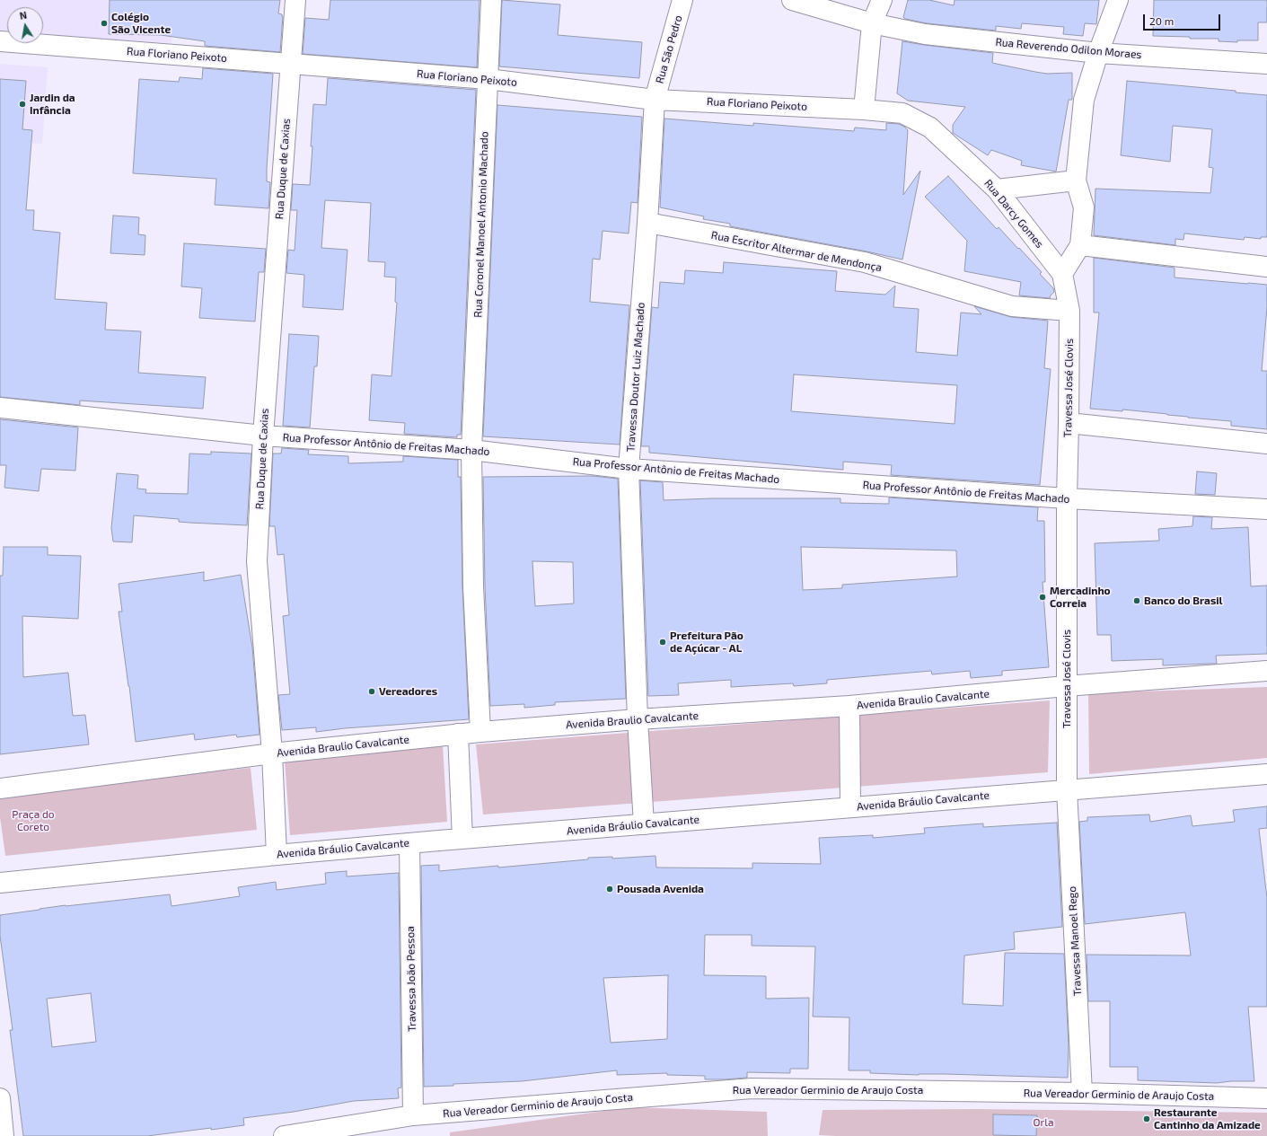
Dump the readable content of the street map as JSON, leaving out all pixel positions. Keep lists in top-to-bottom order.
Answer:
{
  "streets": {
    "street": [
      "Rua Reverendo Odilon Moraes",
      "Rua São Pedro",
      "Rua Floriano Peixoto",
      "Rua Duque de Caxias",
      "Rua Darcy Gomes",
      "Rua Coronel Manoel Antonio Machado",
      "Rua Escritor Altermar de Mendonça",
      "Travessa Doutor Luiz Machado",
      "Travessa José Clovis",
      "Rua Professor Antônio de Freitas Machado",
      "Avenida Braulio Cavalcante",
      "Avenida Bráulio Cavalcante",
      "Travessa Manoel Rego",
      "Travessa João Pessoa",
      "Rua Vereador Germinio de Araujo Costa"
    ]
  },
  "crossings": [
    ["Rua São Pedro", "Rua Floriano Peixoto"],
    ["Rua São Pedro", "Travessa Doutor Luiz Machado"],
    ["Rua Floriano Peixoto", "Rua Duque de Caxias"],
    ["Rua Floriano Peixoto", "Rua Darcy Gomes"],
    ["Rua Floriano Peixoto", "Rua Coronel Manoel Antonio Machado"],
    ["Rua Floriano Peixoto", "Travessa Doutor Luiz Machado"],
    ["Rua Duque de Caxias", "Rua Professor Antônio de Freitas Machado"],
    ["Rua Duque de Caxias", "Avenida Braulio Cavalcante"],
    ["Rua Duque de Caxias", "Avenida Bráulio Cavalcante"],
    ["Rua Darcy Gomes", "Travessa José Clovis"],
    ["Rua Coronel Manoel Antonio Machado", "Rua Professor Antônio de Freitas Machado"],
    ["Rua Coronel Manoel Antonio Machado", "Avenida Braulio Cavalcante"],
    ["Rua Escritor Altermar de Mendonça", "Travessa Doutor Luiz Machado"],
    ["Rua Escritor Altermar de Mendonça", "Travessa José Clovis"],
    ["Travessa Doutor Luiz Machado", "Rua Professor Antônio de Freitas Machado"],
    ["Travessa Doutor Luiz Machado", "Avenida Braulio Cavalcante"],
    ["Travessa Doutor Luiz Machado", "Avenida Bráulio Cavalcante"],
    ["Travessa José Clovis", "Rua Professor Antônio de Freitas Machado"],
    ["Travessa José Clovis", "Avenida Braulio Cavalcante"],
    ["Travessa José Clovis", "Avenida Bráulio Cavalcante"],
    ["Travessa José Clovis", "Travessa Manoel Rego"],
    ["Avenida Bráulio Cavalcante", "Travessa Manoel Rego"],
    ["Avenida Bráulio Cavalcante", "Travessa João Pessoa"],
    ["Travessa Manoel Rego", "Rua Vereador Germinio de Araujo Costa"],
    ["Travessa João Pessoa", "Rua Vereador Germinio de Araujo Costa"]
  ],
  "parks": ["Praça do Coreto", "Orla"],
  "places": [
    "Colégio São Vicente",
    "Jardin da Infância",
    "Mercadinho Correia",
    "Banco do Brasil",
    "Prefeitura Pão de Açúcar - AL",
    "Vereadores",
    "Pousada Avenida",
    "Restaurante Cantinho da Amizade"
  ],
  "scale_bar": "20 m",
  "north": "top"
}
